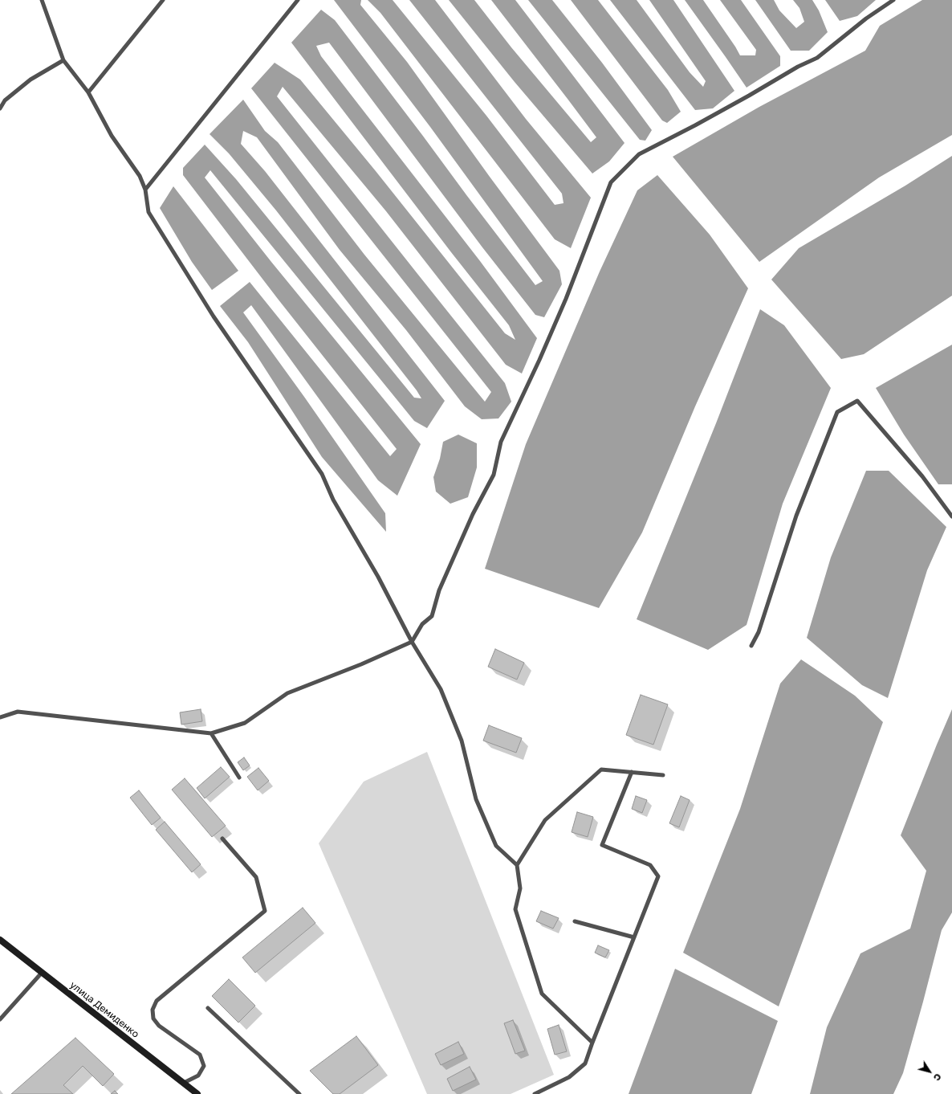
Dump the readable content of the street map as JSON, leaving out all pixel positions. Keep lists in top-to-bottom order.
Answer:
{
  "streets": {
    "main road": ["улица Демиденко"]
  },
  "north": "bottom right"
}
